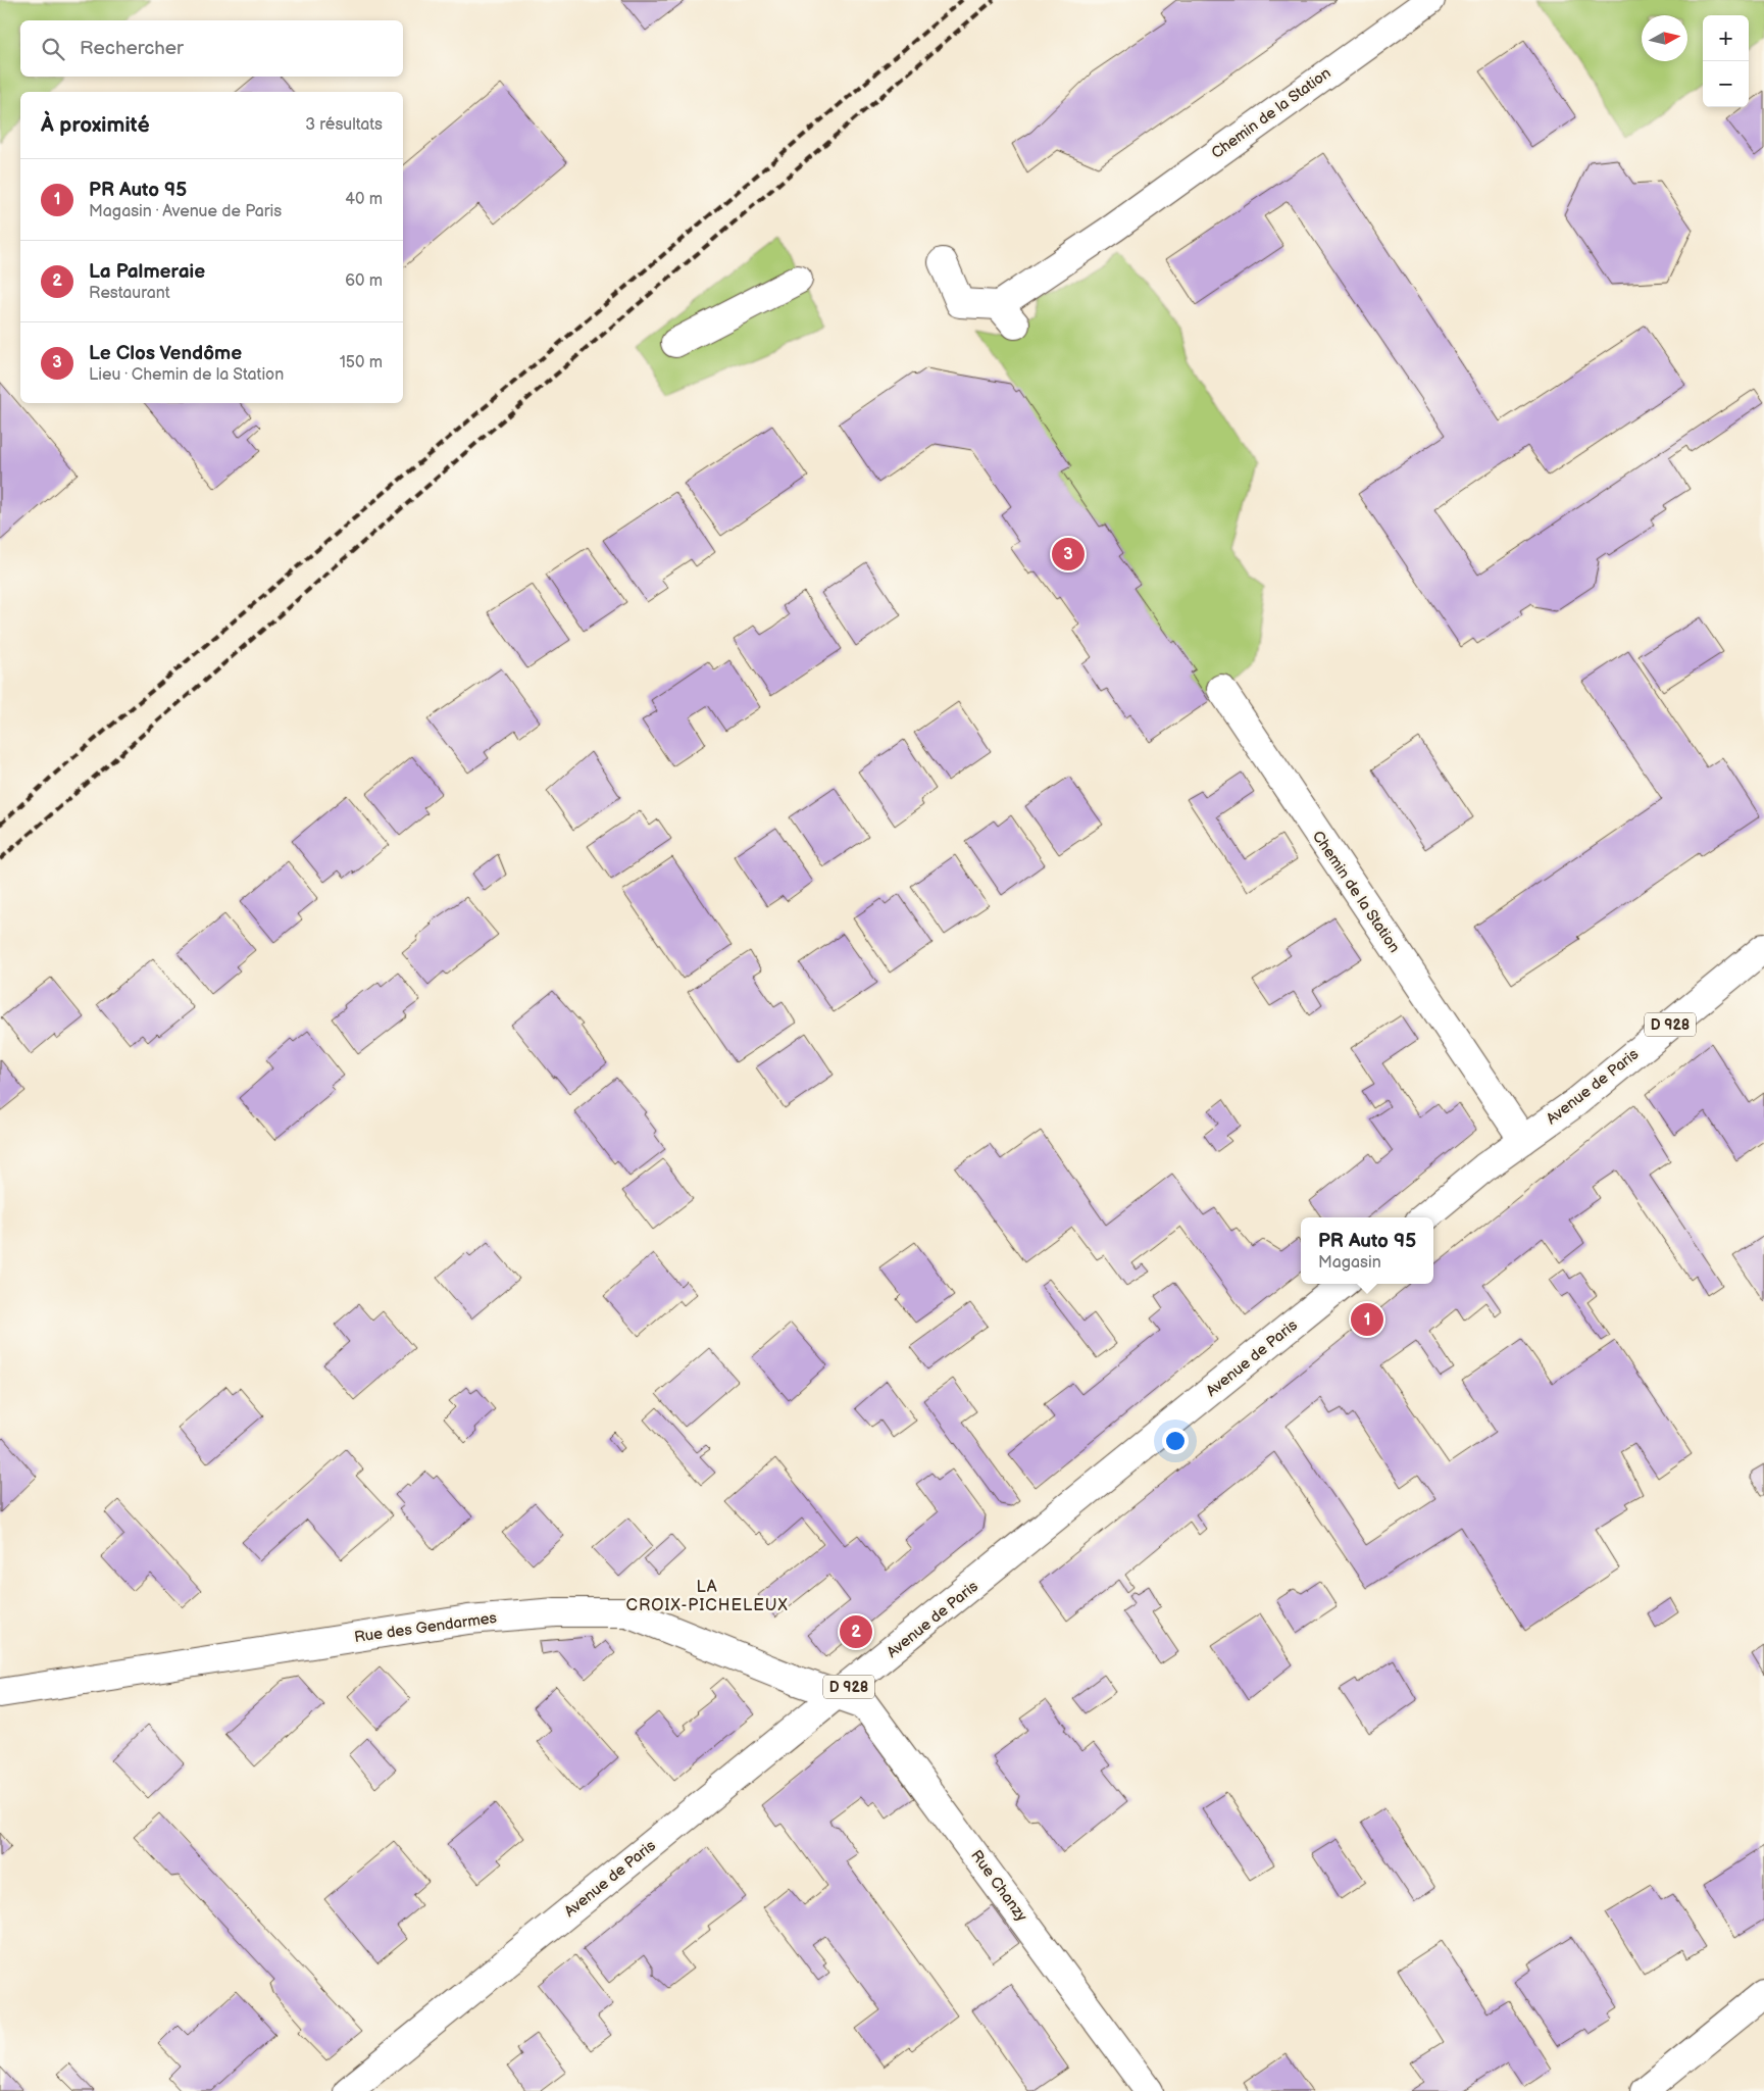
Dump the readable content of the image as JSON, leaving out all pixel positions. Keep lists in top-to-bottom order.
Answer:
{
  "streets": {
    "street": [
      "Chemin de la Station",
      "D 928",
      "Avenue de Paris",
      "Rue des Gendarmes",
      "Rue Chanzy"
    ]
  },
  "crossings": [
    ["Chemin de la Station", "Avenue de Paris"],
    ["Avenue de Paris", "Rue des Gendarmes"],
    ["Avenue de Paris", "Rue Chanzy"],
    ["Rue des Gendarmes", "Rue Chanzy"]
  ],
  "districts": ["LA CROIX-PICHELEUX"],
  "north": "right",
  "page": {
    "map_buttons": ["+", "−"],
    "search": "Rechercher",
    "heading": ["À proximité", "3 résultats"],
    "list": [
      {
        "mark": "1",
        "name": "PR Auto 95",
        "note": "Magasin · Avenue de Paris",
        "value": "40 m"
      },
      {
        "mark": "2",
        "name": "La Palmeraie",
        "note": "Restaurant",
        "value": "60 m"
      },
      {
        "mark": "3",
        "name": "Le Clos Vendôme",
        "note": "Lieu · Chemin de la Station",
        "value": "150 m"
      }
    ],
    "pins": ["3", "1", "2"],
    "popup": ["PR Auto 95", "Magasin"]
  }
}
